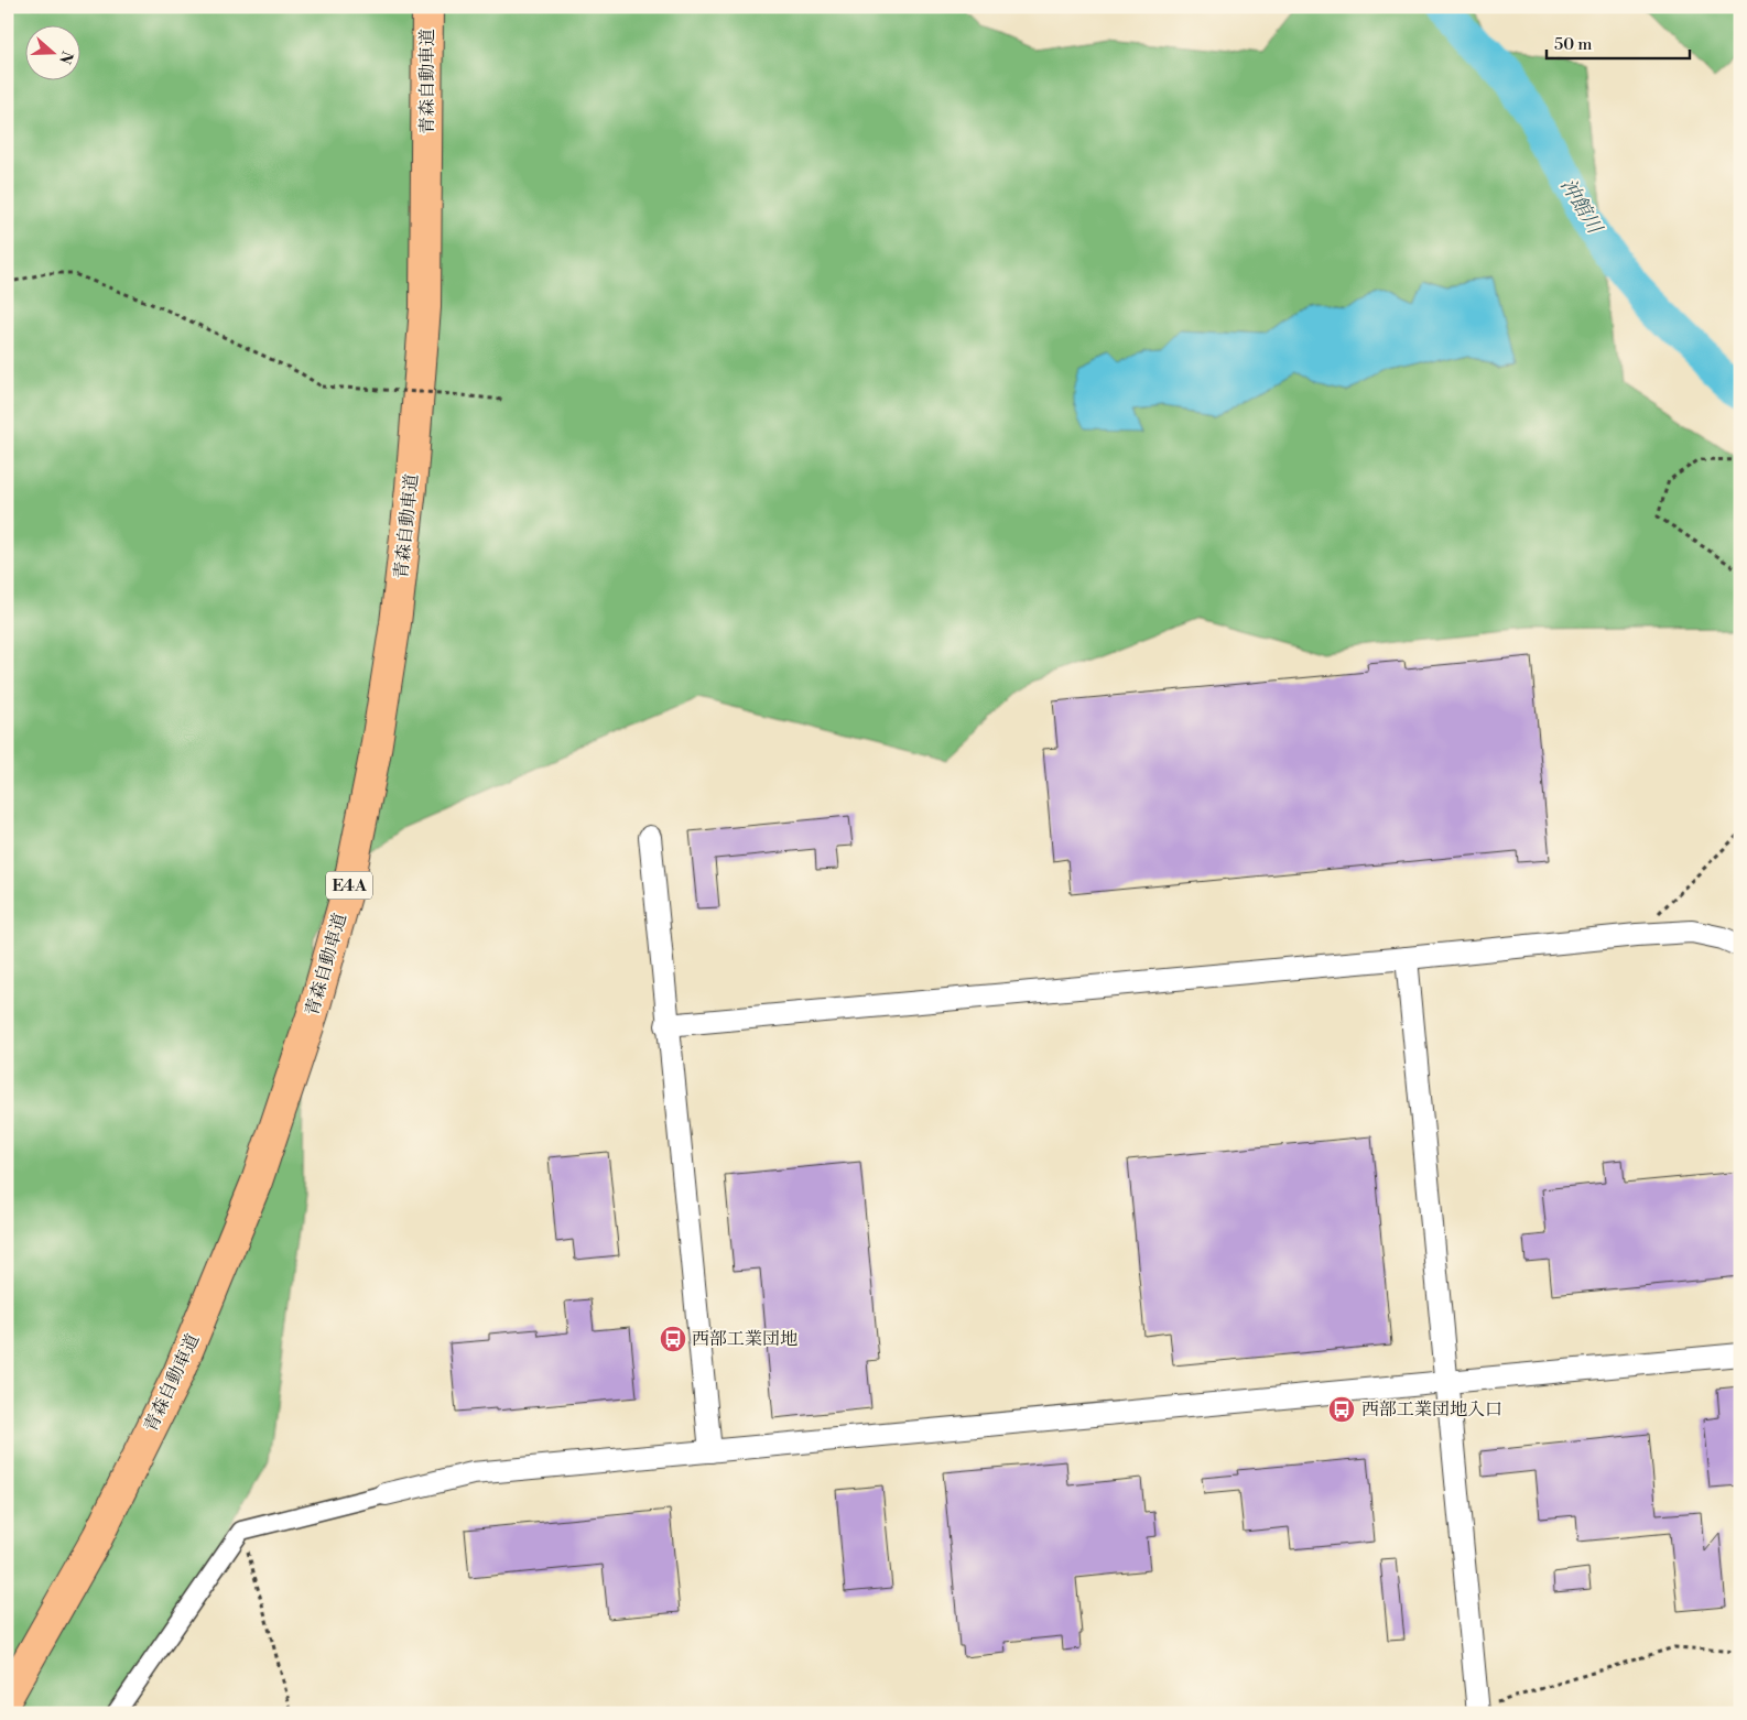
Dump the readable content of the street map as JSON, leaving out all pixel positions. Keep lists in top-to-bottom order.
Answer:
{
  "streets": {
    "highway": ["青森自動車道", "E4A"]
  },
  "water": ["沖館川"],
  "places": {
    "bus stop": ["西部工業団地", "西部工業団地入口"]
  },
  "scale_bar": "50 m",
  "north": "right"
}
